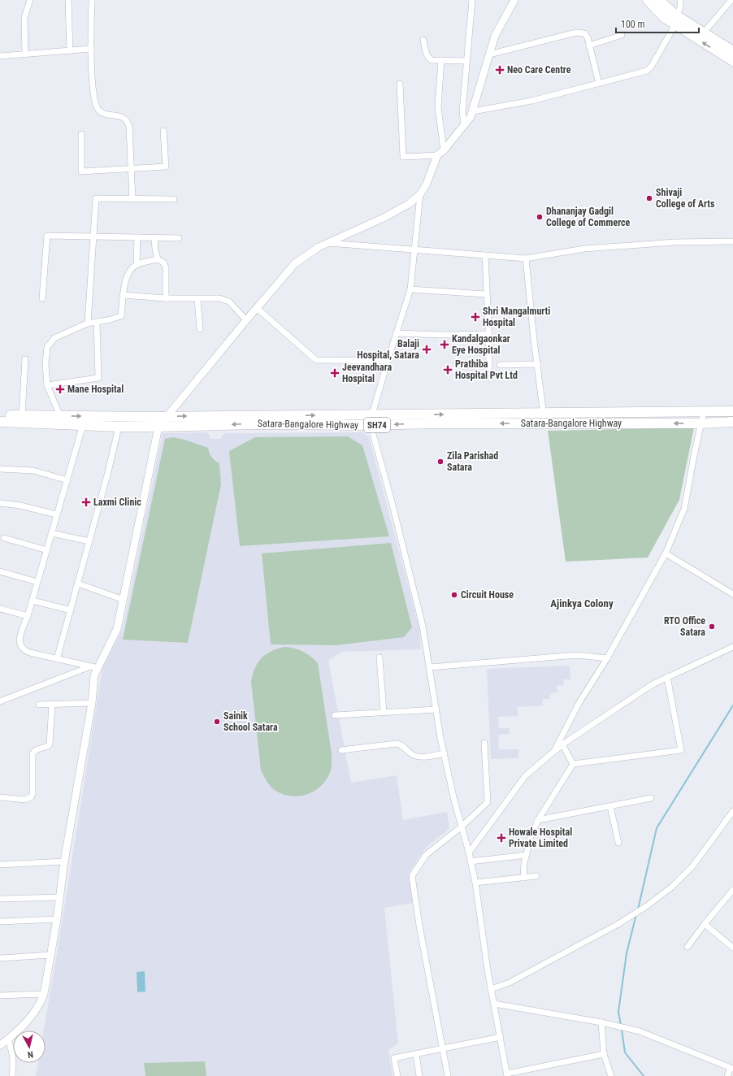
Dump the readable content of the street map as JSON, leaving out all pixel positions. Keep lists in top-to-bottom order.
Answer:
{
  "streets": {
    "main road": ["Satara-Bangalore Highway", "SH74"]
  },
  "districts": ["Ajinkya Colony"],
  "places": {
    "health": [
      "Neo Care Centre",
      "Shri Mangalmurti Hospital",
      "Kandalgaonkar Eye Hospital",
      "Balaji Hospital, Satara",
      "Prathiba Hospital Pvt Ltd",
      "Jeevandhara Hospital",
      "Mane Hospital",
      "Laxmi Clinic",
      "Howale Hospital Private Limited"
    ],
    "other": [
      "Shivaji College of Arts",
      "Dhananjay Gadgil College of Commerce",
      "Zila Parishad Satara",
      "Circuit House",
      "RTO Office Satara",
      "Sainik School Satara"
    ]
  },
  "scale_bar": "100 m",
  "north": "bottom"
}
